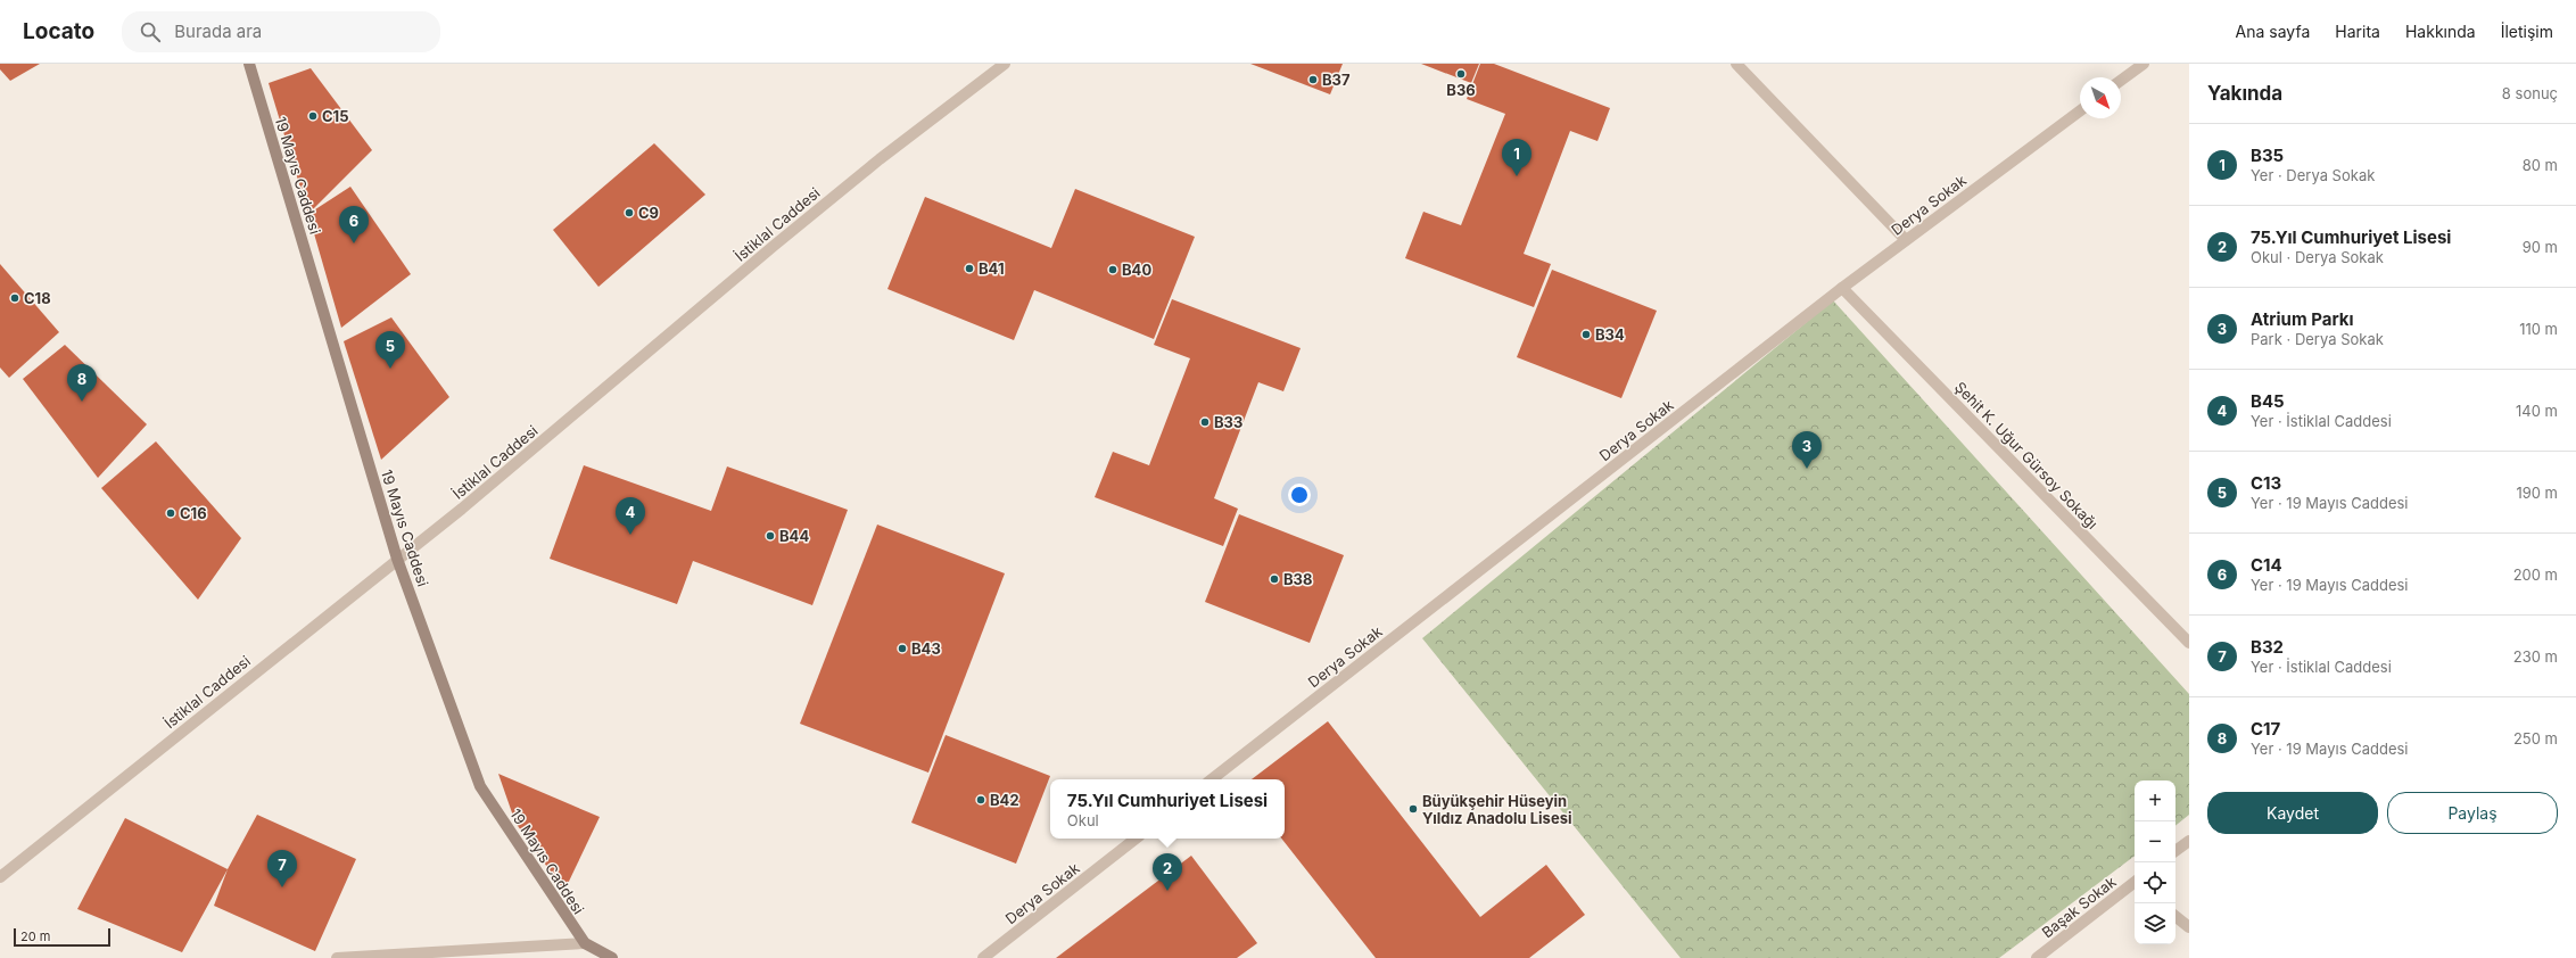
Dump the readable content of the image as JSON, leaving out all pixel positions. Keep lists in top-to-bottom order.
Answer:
{
  "streets": {
    "street": [
      "19 Mayıs Caddesi",
      "Derya Sokak",
      "İstiklal Caddesi",
      "Şehit K. Uğur Gürsoy Sokağı",
      "Başak Sokak"
    ]
  },
  "crossings": [
    ["19 Mayıs Caddesi", "İstiklal Caddesi"],
    ["Derya Sokak", "Şehit K. Uğur Gürsoy Sokağı"]
  ],
  "places": [
    "B36",
    "B37",
    "C15",
    "C9",
    "B41",
    "B40",
    "C18",
    "B34",
    "B33",
    "C16",
    "B44",
    "B38",
    "B43",
    "B42",
    "Büyükşehir Hüseyin Yıldız Anadolu Lisesi"
  ],
  "scale_bar": "20 m",
  "north": "bottom right",
  "page": {
    "header": "Locato",
    "search": "Burada ara",
    "nav": [
      "Ana sayfa",
      "Harita",
      "Hakkında",
      "İletişim"
    ],
    "heading": ["Yakında", "8 sonuç"],
    "list": [
      {
        "mark": "1",
        "name": "B35",
        "note": "Yer · Derya Sokak",
        "value": "80 m"
      },
      {
        "mark": "2",
        "name": "75.Yıl Cumhuriyet Lisesi",
        "note": "Okul · Derya Sokak",
        "value": "90 m"
      },
      {
        "mark": "3",
        "name": "Atrium Parkı",
        "note": "Park · Derya Sokak",
        "value": "110 m"
      },
      {
        "mark": "4",
        "name": "B45",
        "note": "Yer · İstiklal Caddesi",
        "value": "140 m"
      },
      {
        "mark": "5",
        "name": "C13",
        "note": "Yer · 19 Mayıs Caddesi",
        "value": "190 m"
      },
      {
        "mark": "6",
        "name": "C14",
        "note": "Yer · 19 Mayıs Caddesi",
        "value": "200 m"
      },
      {
        "mark": "7",
        "name": "B32",
        "note": "Yer · İstiklal Caddesi",
        "value": "230 m"
      },
      {
        "mark": "8",
        "name": "C17",
        "note": "Yer · 19 Mayıs Caddesi",
        "value": "250 m"
      }
    ],
    "pins": [
      "1",
      "6",
      "5",
      "8",
      "3",
      "4",
      "7",
      "2"
    ],
    "buttons": ["Kaydet", "Paylaş"],
    "popup": ["75.Yıl Cumhuriyet Lisesi", "Okul"],
    "map_buttons": ["+", "−"],
    "scale": "20 m"
  }
}
